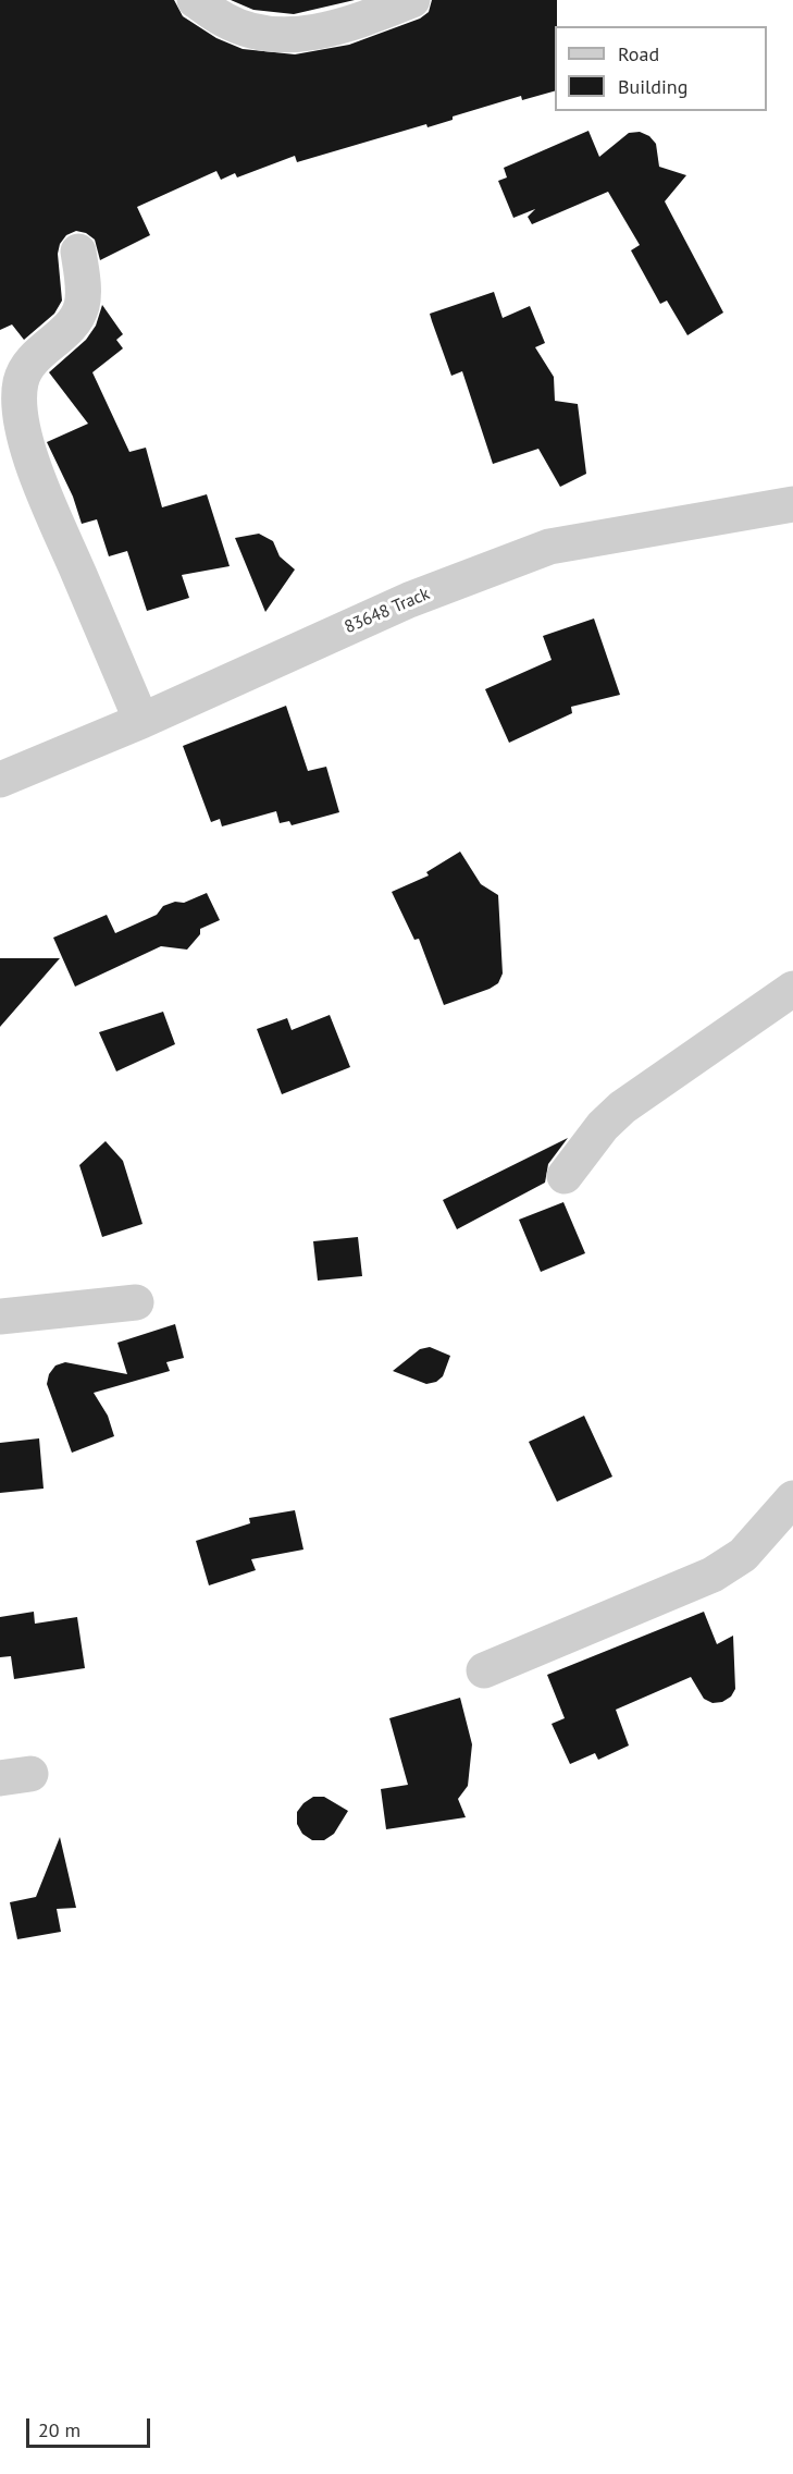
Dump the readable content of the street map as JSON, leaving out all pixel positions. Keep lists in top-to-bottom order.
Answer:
{
  "streets": {
    "street": ["83648 Track"]
  },
  "legend": ["Road", "Building"],
  "scale_bar": "20 m"
}
